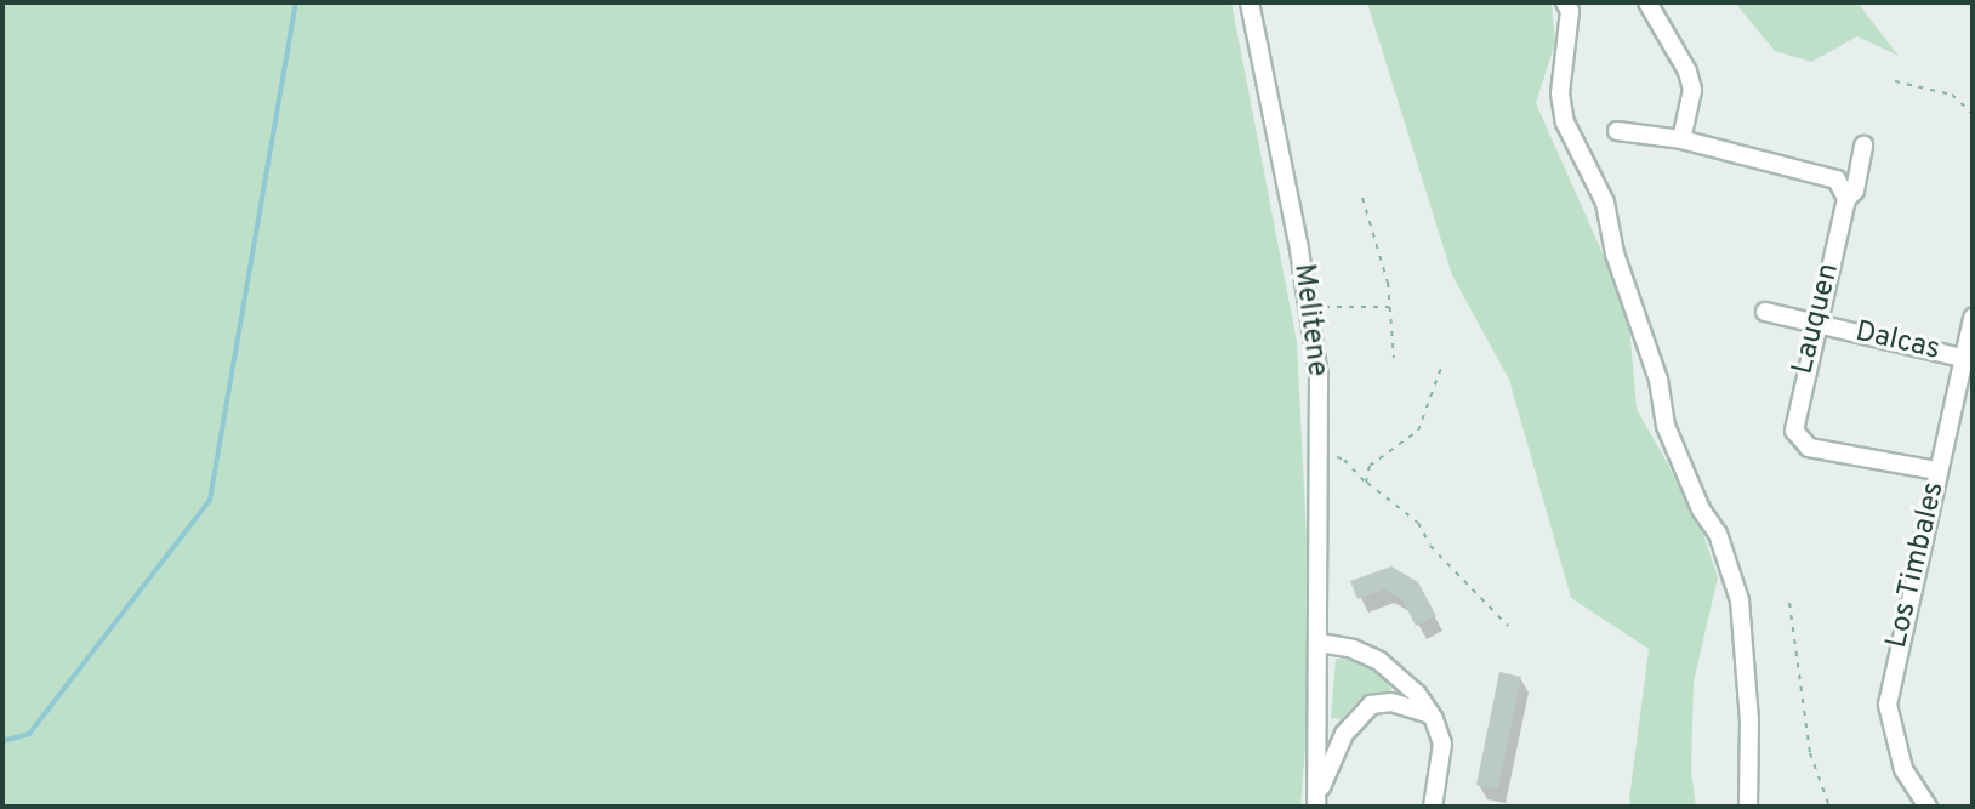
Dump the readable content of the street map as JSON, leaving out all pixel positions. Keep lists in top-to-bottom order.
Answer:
{
  "streets": {
    "street": [
      "Lauquen",
      "Melitene",
      "Dalcas",
      "Los Timbales"
    ]
  },
  "crossings": [
    ["Lauquen", "Dalcas"],
    ["Lauquen", "Los Timbales"],
    ["Dalcas", "Los Timbales"]
  ]
}
